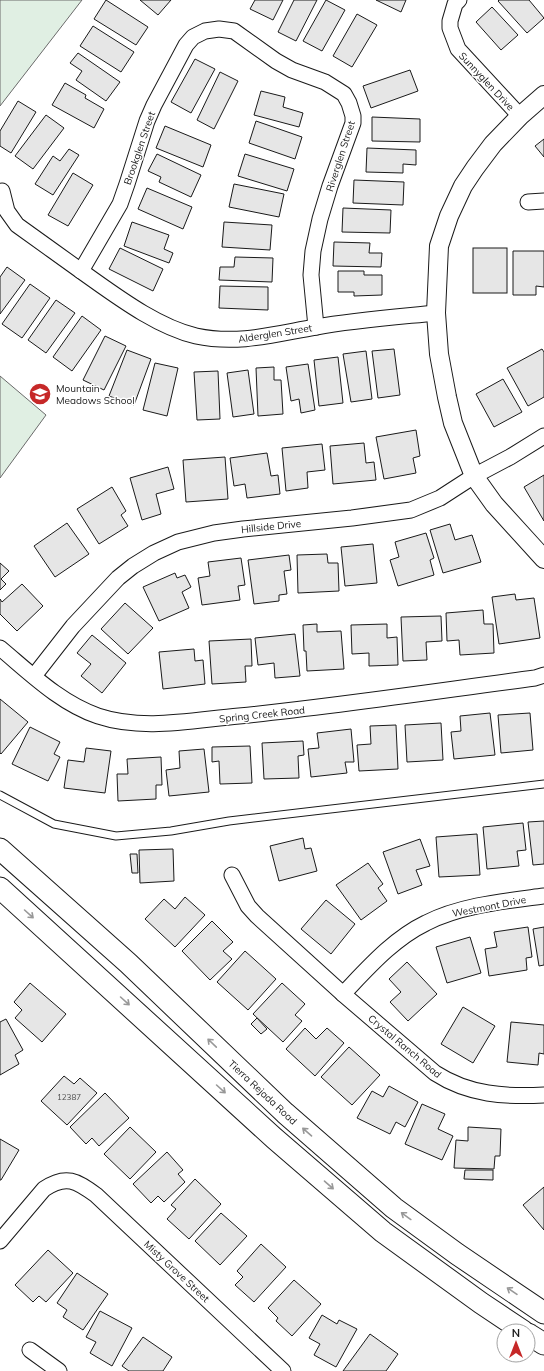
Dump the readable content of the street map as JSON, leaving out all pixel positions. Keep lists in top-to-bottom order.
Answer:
{
  "streets": {
    "main road": ["Tierra Rejada Road"],
    "street": [
      "Sunnyglen Drive",
      "Brookglen Street",
      "Riverglen Street",
      "Alderglen Street",
      "Hillside Drive",
      "Spring Creek Road",
      "Westmont Drive",
      "Crystal Ranch Road",
      "Misty Grove Street"
    ]
  },
  "crossings": [
    ["Brookglen Street", "Riverglen Street"],
    ["Brookglen Street", "Alderglen Street"],
    ["Riverglen Street", "Alderglen Street"],
    ["Hillside Drive", "Spring Creek Road"],
    ["Westmont Drive", "Crystal Ranch Road"]
  ],
  "places": {
    "school or university": ["Mountain Meadows School"]
  },
  "house_numbers": ["12387"],
  "north": "top"
}
